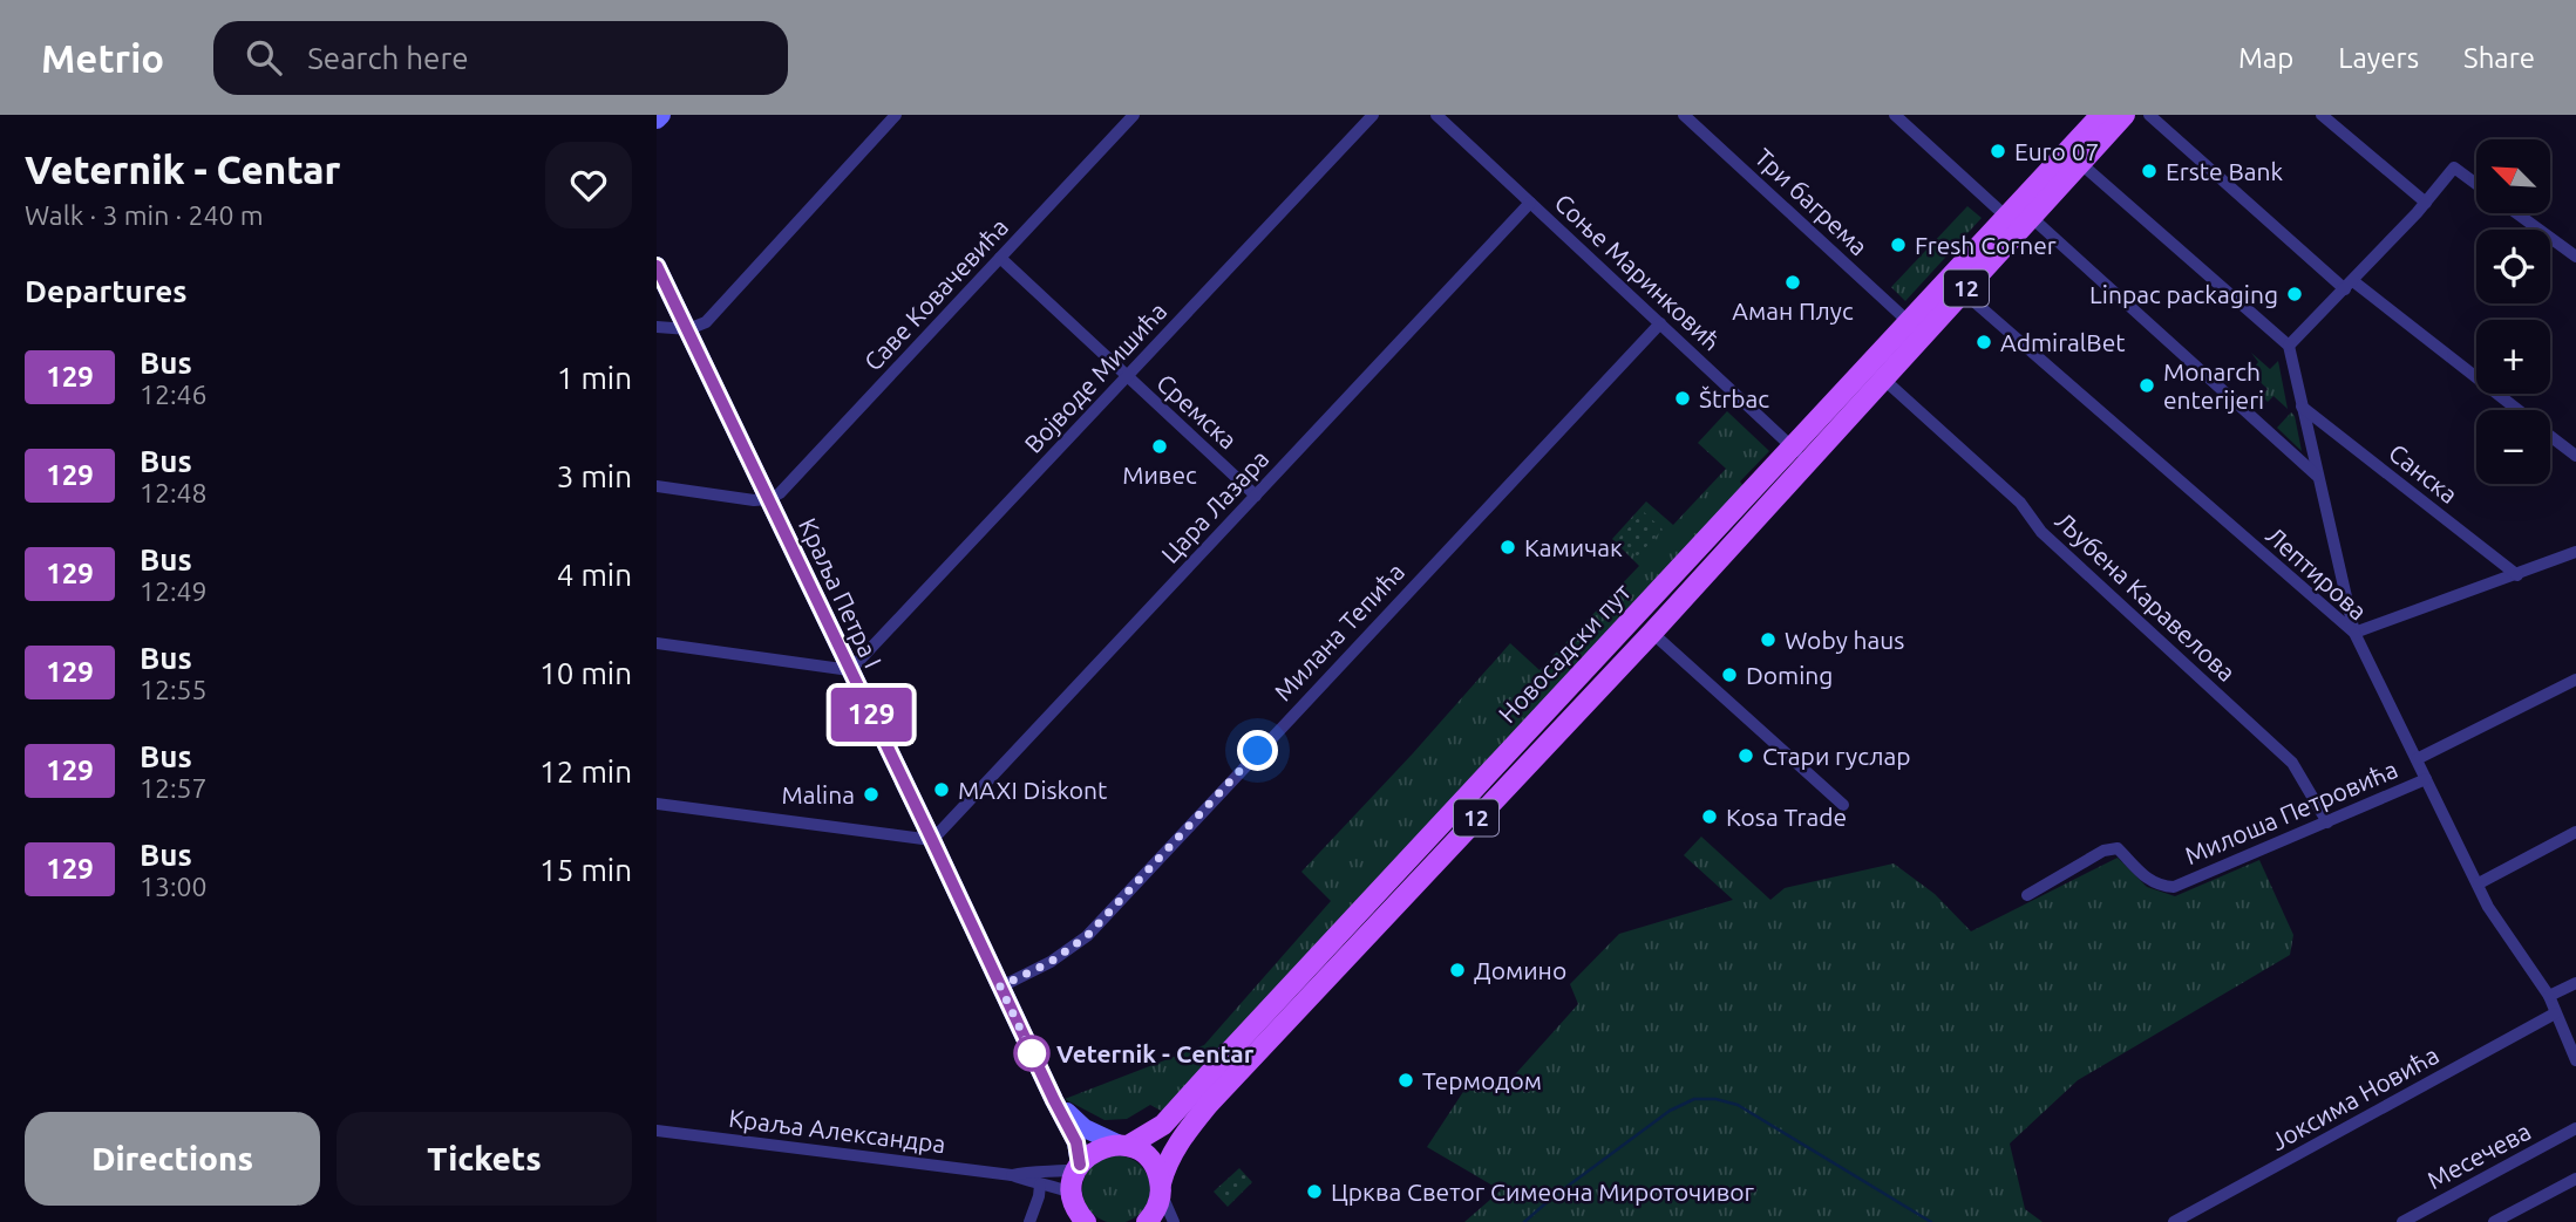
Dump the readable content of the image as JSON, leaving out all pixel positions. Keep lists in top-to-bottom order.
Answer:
{
  "streets": {
    "main road": ["12", "Новосадски пут"],
    "street": [
      "Три багрема",
      "Соње Маринковић",
      "Саве Ковачевића",
      "Војводе Мишића",
      "Сремска",
      "Санска",
      "Цара Лазара",
      "Лептирова",
      "Краља Петра I",
      "Љубена Каравелова",
      "Милана Тепића",
      "Милоша Петровића",
      "Јоксима Новића",
      "Краља Александра",
      "Месечева"
    ]
  },
  "crossings": [
    ["Три багрема", "Новосадски пут"],
    ["Соње Маринковић", "Цара Лазара"],
    ["Соње Маринковић", "Милана Тепића"],
    ["Соње Маринковић", "Новосадски пут"],
    ["12", "Краља Петра I"],
    ["12", "Новосадски пут"],
    ["Саве Ковачевића", "Сремска"],
    ["Саве Ковачевића", "Краља Петра I"],
    ["Војводе Мишића", "Сремска"],
    ["Војводе Мишића", "Краља Петра I"],
    ["Сремска", "Цара Лазара"],
    ["Цара Лазара", "Краља Петра I"],
    ["Лептирова", "Новосадски пут"],
    ["Лептирова", "Милоша Петровића"],
    ["Лептирова", "Јоксима Новића"],
    ["Краља Петра I", "Милана Тепића"],
    ["Љубена Каравелова", "Новосадски пут"],
    ["Љубена Каравелова", "Милоша Петровића"]
  ],
  "places": [
    "Euro 07",
    "Erste Bank",
    "Fresh Corner",
    "Аман Плус",
    "Linpac packaging",
    "AdmiralBet",
    "Monarch enterijeri",
    "Štrbac",
    "Мивес",
    "Камичак",
    "Woby haus",
    "Doming",
    "Стари гуслар",
    "MAXI Diskont",
    "Malina",
    "Kosa Trade",
    "Домино",
    "Veternik - Centar",
    "Термодом",
    "Црква Светог Симеона Мироточивог"
  ],
  "lines": ["bus line 129"],
  "north": "top left",
  "page": {
    "header": "Metrio",
    "search": "Search here",
    "nav": ["Map", "Layers", "Share"],
    "heading": [
      ["Veternik - Centar", "Walk · 3 min · 240 m"],
      "Departures"
    ],
    "on_map": "129",
    "map_buttons": ["+", "−"],
    "list": [
      {
        "mark": "129",
        "name": "Bus",
        "note": "12:46",
        "value": "1 min"
      },
      {
        "mark": "129",
        "name": "Bus",
        "note": "12:48",
        "value": "3 min"
      },
      {
        "mark": "129",
        "name": "Bus",
        "note": "12:49",
        "value": "4 min"
      },
      {
        "mark": "129",
        "name": "Bus",
        "note": "12:55",
        "value": "10 min"
      },
      {
        "mark": "129",
        "name": "Bus",
        "note": "12:57",
        "value": "12 min"
      },
      {
        "mark": "129",
        "name": "Bus",
        "note": "13:00",
        "value": "15 min"
      }
    ],
    "buttons": ["Directions", "Tickets"]
  }
}
